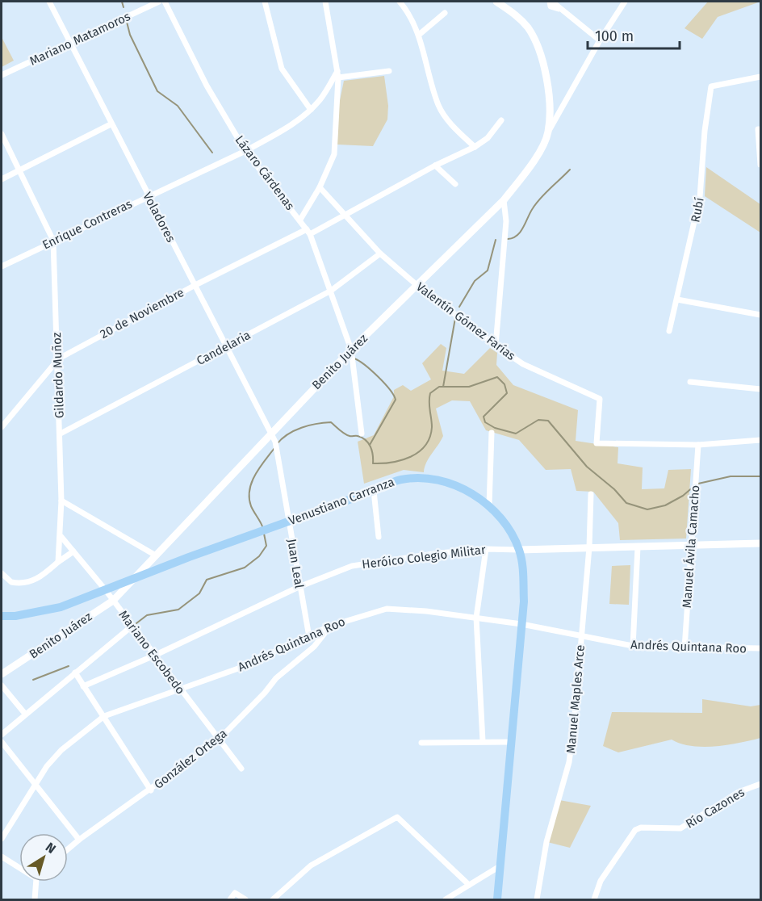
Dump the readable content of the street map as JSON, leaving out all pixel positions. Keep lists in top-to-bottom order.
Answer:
{
  "streets": {
    "main road": ["Venustiano Carranza"],
    "street": [
      "Mariano Matamoros",
      "Lázaro Cárdenas",
      "Rubí",
      "Voladores",
      "Enrique Contreras",
      "20 de Noviembre",
      "Valentín Gómez Farías",
      "Candelaria",
      "Benito Juárez",
      "Gildardo Muñoz",
      "Manuel Ávila Camacho",
      "Heróico Colegio Militar",
      "Juan Leal",
      "Andrés Quintana Roo",
      "Mariano Escobedo",
      "Manuel Maples Arce",
      "González Ortega",
      "Río Cazones"
    ]
  },
  "crossings": [
    ["Mariano Matamoros", "Voladores"],
    ["Lázaro Cárdenas", "Enrique Contreras"],
    ["Lázaro Cárdenas", "20 de Noviembre"],
    ["Lázaro Cárdenas", "Candelaria"],
    ["Lázaro Cárdenas", "Benito Juárez"],
    ["Voladores", "Enrique Contreras"],
    ["Voladores", "20 de Noviembre"],
    ["Voladores", "Candelaria"],
    ["Voladores", "Benito Juárez"],
    ["Voladores", "Juan Leal"],
    ["Enrique Contreras", "Gildardo Muñoz"],
    ["20 de Noviembre", "Valentín Gómez Farías"],
    ["20 de Noviembre", "Gildardo Muñoz"],
    ["Valentín Gómez Farías", "Candelaria"],
    ["Valentín Gómez Farías", "Benito Juárez"],
    ["Valentín Gómez Farías", "Manuel Ávila Camacho"],
    ["Candelaria", "Gildardo Muñoz"],
    ["Benito Juárez", "Venustiano Carranza"],
    ["Benito Juárez", "Juan Leal"],
    ["Benito Juárez", "Mariano Escobedo"],
    ["Gildardo Muñoz", "Mariano Escobedo"],
    ["Venustiano Carranza", "Heróico Colegio Militar"],
    ["Venustiano Carranza", "Juan Leal"],
    ["Venustiano Carranza", "Andrés Quintana Roo"],
    ["Venustiano Carranza", "Mariano Escobedo"],
    ["Manuel Ávila Camacho", "Heróico Colegio Militar"],
    ["Manuel Ávila Camacho", "Andrés Quintana Roo"],
    ["Heróico Colegio Militar", "Juan Leal"],
    ["Heróico Colegio Militar", "Mariano Escobedo"],
    ["Heróico Colegio Militar", "Manuel Maples Arce"],
    ["Juan Leal", "Andrés Quintana Roo"],
    ["Andrés Quintana Roo", "Mariano Escobedo"],
    ["Andrés Quintana Roo", "Manuel Maples Arce"],
    ["Andrés Quintana Roo", "González Ortega"],
    ["Mariano Escobedo", "González Ortega"]
  ],
  "scale_bar": "100 m",
  "north": "top right"
}
